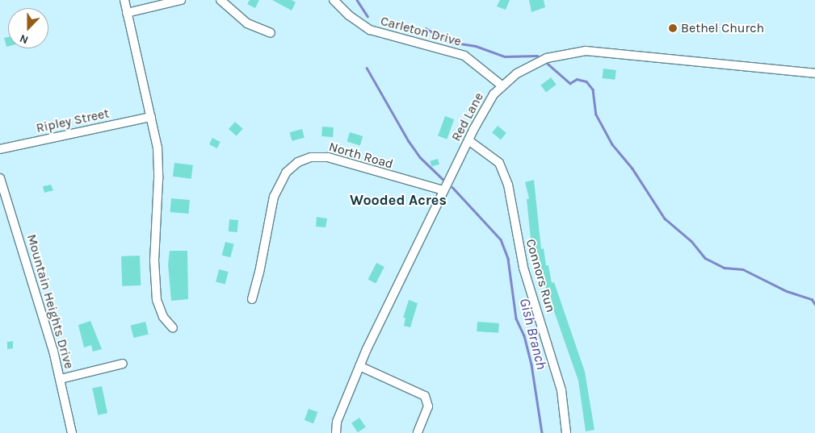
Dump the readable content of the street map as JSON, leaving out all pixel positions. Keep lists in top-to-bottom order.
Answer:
{
  "streets": {
    "street": [
      "Carleton Drive",
      "Red Lane",
      "Ripley Street",
      "North Road",
      "Connors Run",
      "Mountain Heights Drive"
    ]
  },
  "crossings": [
    ["Carleton Drive", "Red Lane"],
    ["Red Lane", "North Road"],
    ["Red Lane", "Connors Run"]
  ],
  "districts": ["Wooded Acres"],
  "water": ["Gish Branch"],
  "places": ["Bethel Church"],
  "north": "bottom"
}
